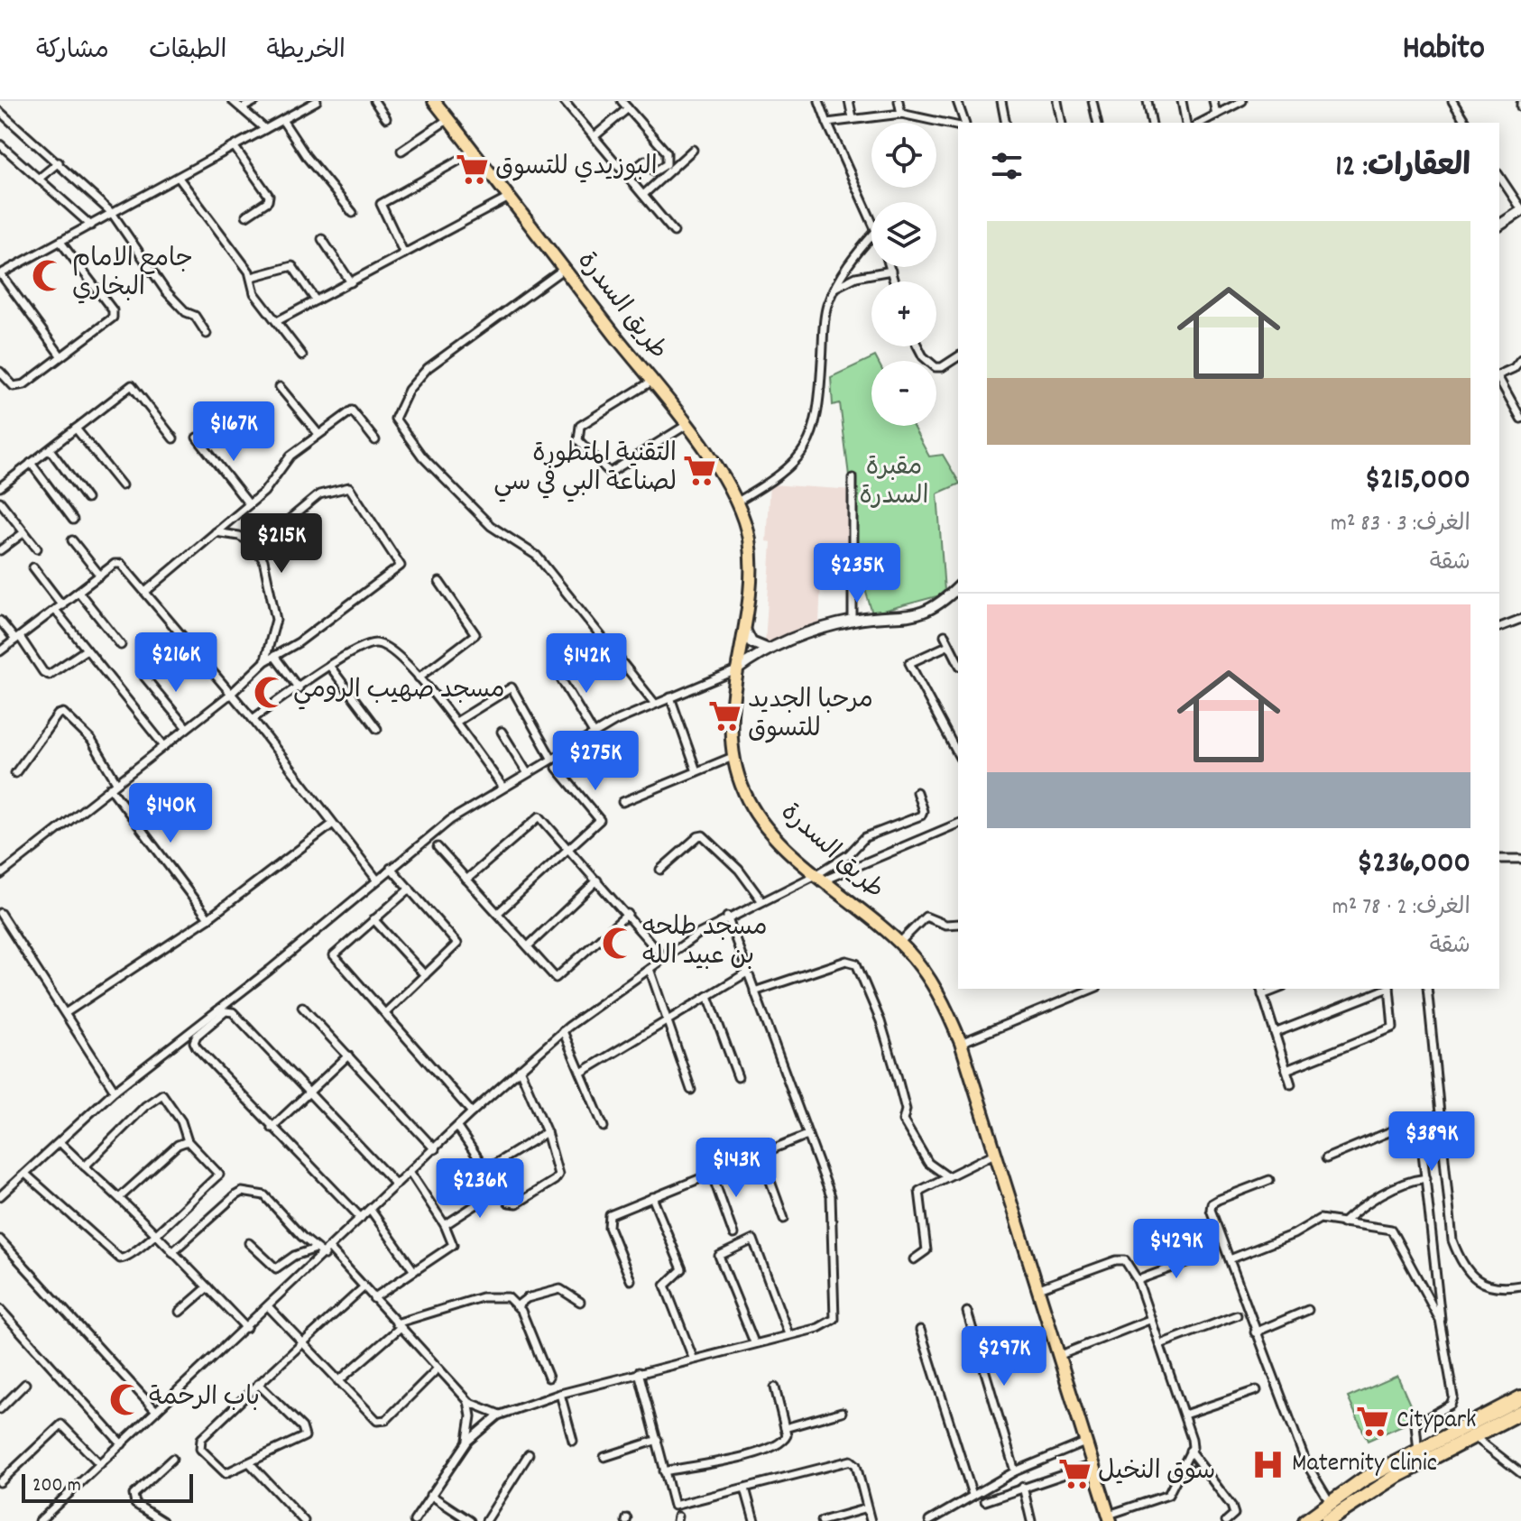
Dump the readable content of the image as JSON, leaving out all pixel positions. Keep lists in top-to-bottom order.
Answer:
{
  "streets": {
    "main road": ["طريق السدرة"]
  },
  "parks": ["مقبرة السدرة"],
  "places": {
    "supermarket": [
      "البوزيدي للتسوق",
      "التقنية المتطورة لصناعة البي في سي",
      "مرحبا الجديد للتسوق",
      "Citypark",
      "سوق النخيل"
    ],
    "mosque": [
      "جامع الامام البخاري",
      "مسجد صهيب الرومي",
      "مسجد طلحه بن عبيد الله",
      "باب الرحمة"
    ],
    "hospital": ["Maternity clinic"]
  },
  "scale_bar": "200 m",
  "page": {
    "header": "Habito",
    "nav": ["الخريطة", "الطبقات", "مشاركة"],
    "map_buttons": ["+", "−"],
    "heading": "العقارات: 12",
    "list": [
      {
        "name": "$215,000",
        "note": "الغرف: 3 · 83 m² · شقة"
      },
      {
        "name": "$236,000",
        "note": "الغرف: 2 · 78 m² · شقة"
      }
    ],
    "price": [
      "$167K",
      "$215K",
      "$235K",
      "$216K",
      "$142K",
      "$275K",
      "$140K",
      "$389K",
      "$143K",
      "$236K",
      "$429K",
      "$297K"
    ],
    "scale": "200 m"
  }
}
